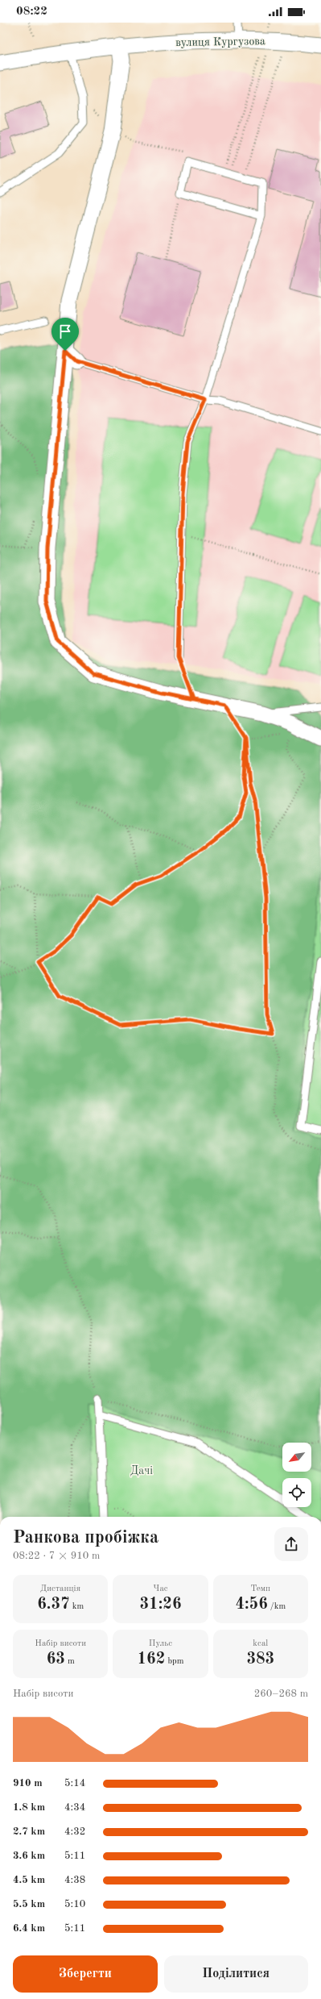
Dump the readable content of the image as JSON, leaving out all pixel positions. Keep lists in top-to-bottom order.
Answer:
{
  "streets": {
    "street": ["вулиця Кургузова"]
  },
  "parks": ["Дачі"],
  "north": "bottom left",
  "page": {
    "status": "08:22",
    "heading": ["Ранкова пробіжка", "08:22 · 7 × 910 m"],
    "stats": [
      ["Дистанція", "6.37 km"],
      ["Час", "31:26"],
      ["Темп", "4:56 /km"],
      ["Набір висоти", "63 m"],
      ["Пульс", "162 bpm"],
      ["kcal", "383"]
    ],
    "chart": ["Набір висоти", "260–268 m"],
    "list": [
      {
        "name": "910 m",
        "note": "5:14"
      },
      {
        "name": "1.8 km",
        "note": "4:34"
      },
      {
        "name": "2.7 km",
        "note": "4:32"
      },
      {
        "name": "3.6 km",
        "note": "5:11"
      },
      {
        "name": "4.5 km",
        "note": "4:38"
      },
      {
        "name": "5.5 km",
        "note": "5:10"
      },
      {
        "name": "6.4 km",
        "note": "5:11"
      }
    ],
    "buttons": ["Зберегти", "Поділитися"]
  }
}
